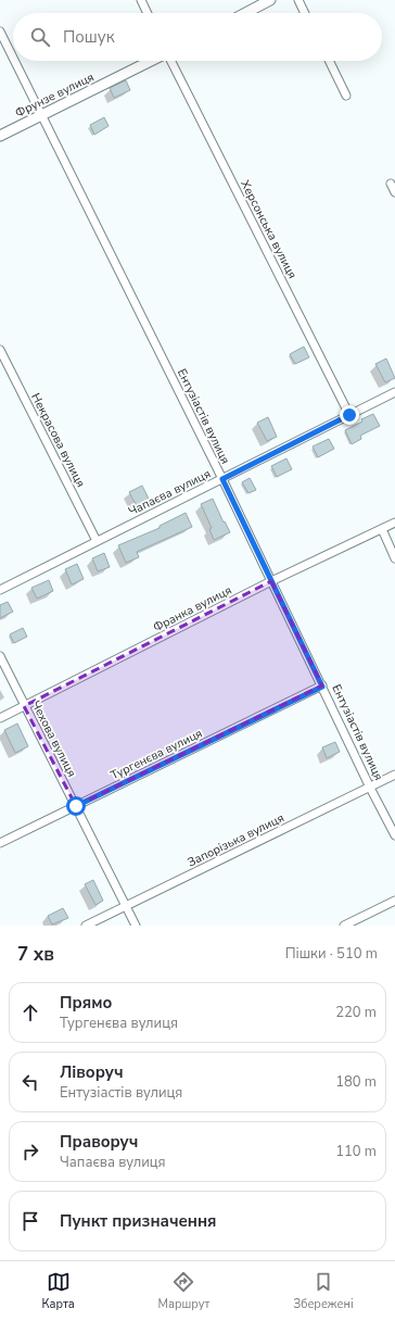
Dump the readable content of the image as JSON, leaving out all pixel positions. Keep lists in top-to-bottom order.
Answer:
{
  "streets": {
    "street": [
      "Фрунзе вулиця",
      "Херсонська вулиця",
      "Ентузіастів вулиця",
      "Некрасова вулиця",
      "Чапаєва вулиця",
      "Франка вулиця",
      "Чехова вулиця",
      "Тургенєва вулиця",
      "Запорізька вулиця"
    ]
  },
  "crossings": [
    ["Фрунзе вулиця", "Ентузіастів вулиця"],
    ["Херсонська вулиця", "Чапаєва вулиця"],
    ["Ентузіастів вулиця", "Чапаєва вулиця"],
    ["Ентузіастів вулиця", "Франка вулиця"],
    ["Ентузіастів вулиця", "Тургенєва вулиця"],
    ["Ентузіастів вулиця", "Запорізька вулиця"],
    ["Некрасова вулиця", "Чапаєва вулиця"],
    ["Франка вулиця", "Чехова вулиця"],
    ["Чехова вулиця", "Тургенєва вулиця"],
    ["Чехова вулиця", "Запорізька вулиця"]
  ],
  "page": {
    "search": "Пошук",
    "heading": ["7 хв", "Пішки · 510 m"],
    "list": [
      ["Прямо", "Тургенєва вулиця", "220 m"],
      ["Ліворуч", "Ентузіастів вулиця", "180 m"],
      ["Праворуч", "Чапаєва вулиця", "110 m"],
      "Пункт призначення"
    ],
    "nav": ["Карта", "Маршрут", "Збережені"]
  }
}
